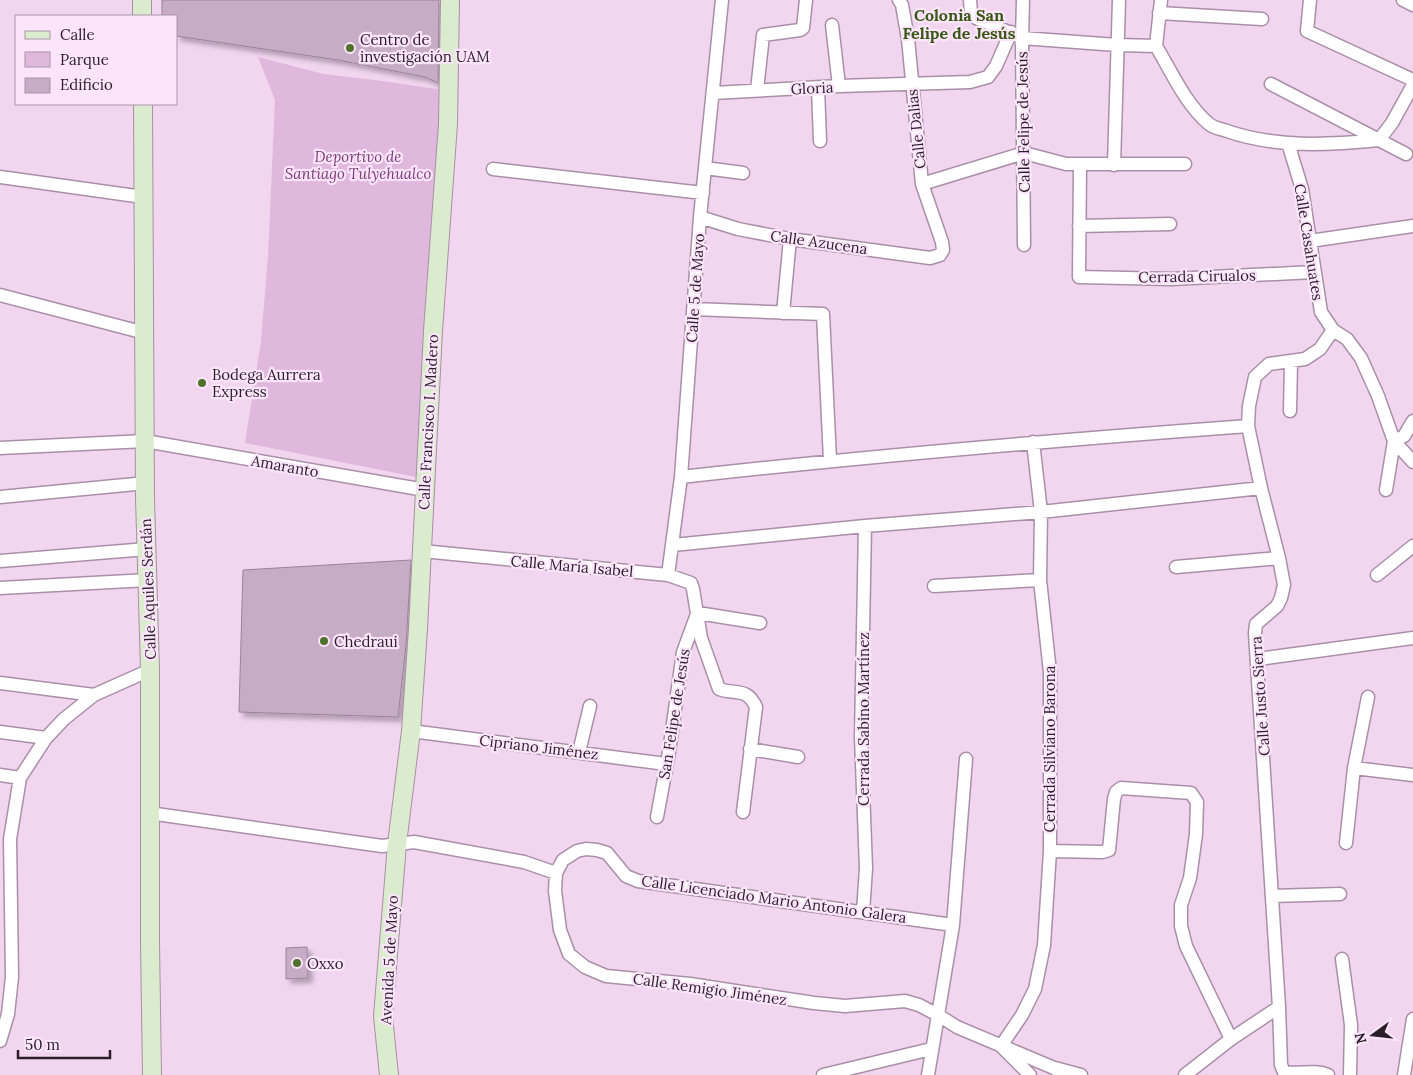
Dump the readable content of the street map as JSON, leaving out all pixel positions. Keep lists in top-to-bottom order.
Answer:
{
  "streets": {
    "main road": ["Calle Francisco I. Madero", "Calle Aquiles Serdán", "Avenida 5 de Mayo"],
    "street": [
      "Gloria",
      "Calle Felipe de Jesús",
      "Calle Dalias",
      "Calle Azucena",
      "Calle Casahuates",
      "Cerrada Cirualos",
      "Calle 5 de Mayo",
      "Amaranto",
      "Calle María Isabel",
      "Calle Justo Sierra",
      "San Felipe de Jesús",
      "Cerrada Sabino Martínez",
      "Cipriano Jiménez",
      "Cerrada Silviano Barona",
      "Calle Licenciado Mario Antonio Galera",
      "Calle Remigio Jiménez"
    ]
  },
  "crossings": [
    ["Gloria", "Calle Felipe de Jesús"],
    ["Gloria", "Calle Dalias"],
    ["Gloria", "Calle 5 de Mayo"],
    ["Calle Dalias", "Calle Azucena"],
    ["Calle Azucena", "Calle 5 de Mayo"],
    ["Calle Casahuates", "Cerrada Cirualos"],
    ["Calle Casahuates", "Calle Justo Sierra"],
    ["Calle 5 de Mayo", "Calle María Isabel"],
    ["Calle Francisco I. Madero", "Amaranto"],
    ["Calle Francisco I. Madero", "Calle María Isabel"],
    ["Calle Francisco I. Madero", "Cipriano Jiménez"],
    ["Calle Francisco I. Madero", "Avenida 5 de Mayo"],
    ["Amaranto", "Calle Aquiles Serdán"],
    ["Calle María Isabel", "San Felipe de Jesús"],
    ["San Felipe de Jesús", "Cipriano Jiménez"],
    ["Cerrada Sabino Martínez", "Calle Licenciado Mario Antonio Galera"],
    ["Cerrada Silviano Barona", "Calle Remigio Jiménez"],
    ["Calle Licenciado Mario Antonio Galera", "Calle Remigio Jiménez"]
  ],
  "districts": ["Colonia San Felipe de Jesús"],
  "parks": ["Deportivo de Santiago Tulyehualco"],
  "places": [
    "Centro de investigación UAM",
    "Bodega Aurrera Express",
    "Chedraui",
    "Oxxo"
  ],
  "legend": ["Calle", "Parque", "Edificio"],
  "scale_bar": "50 m",
  "north": "left"
}
